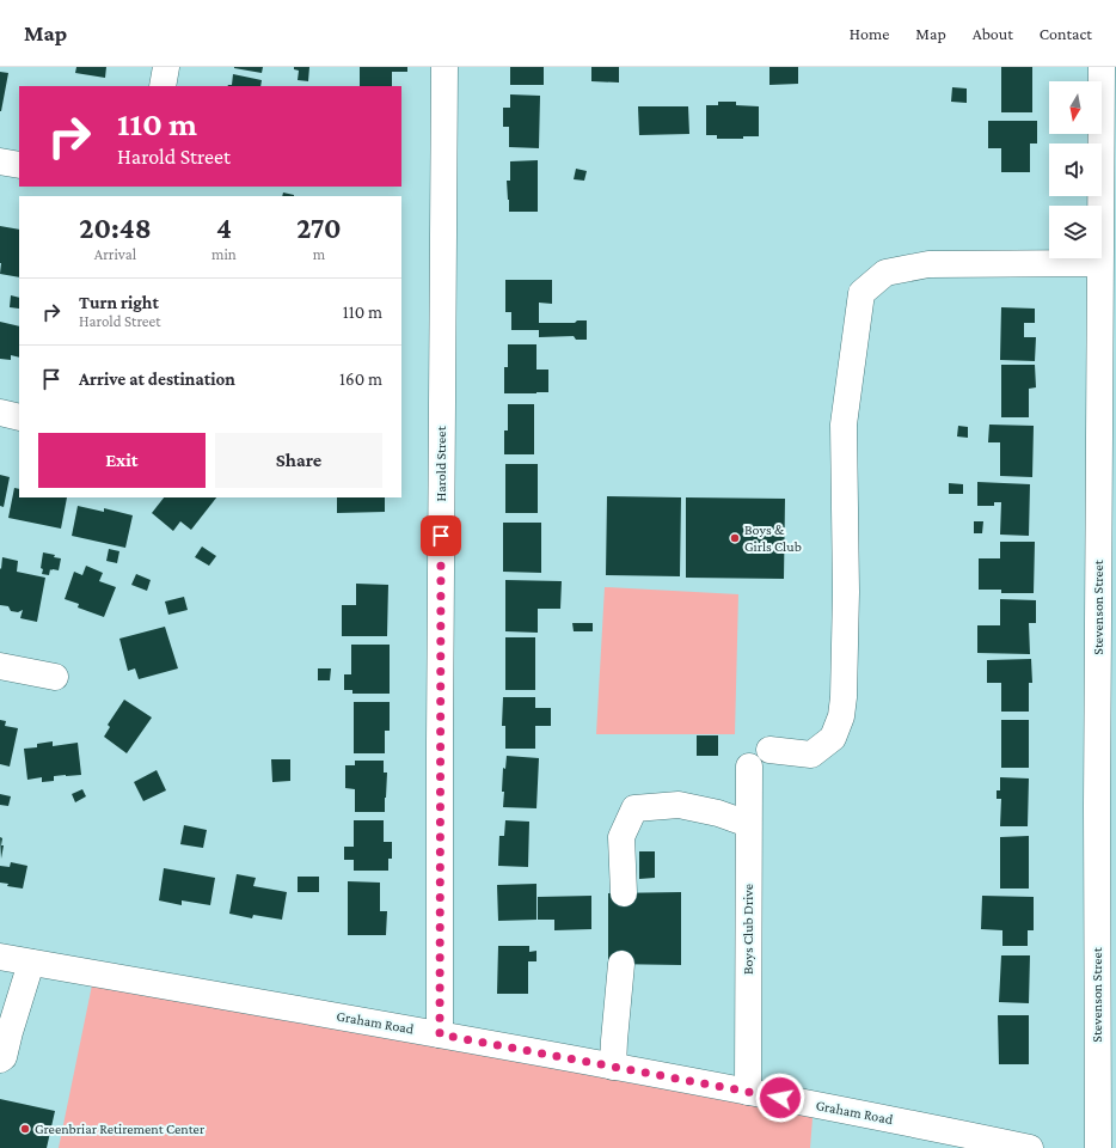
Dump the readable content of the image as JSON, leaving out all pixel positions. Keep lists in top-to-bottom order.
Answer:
{
  "streets": {
    "street": [
      "Harold Street",
      "Stevenson Street",
      "Boys Club Drive",
      "Graham Road"
    ]
  },
  "crossings": [
    ["Harold Street", "Graham Road"],
    ["Boys Club Drive", "Graham Road"]
  ],
  "places": ["Boys & Girls Club", "Greenbriar Retirement Center"],
  "north": "bottom",
  "page": {
    "header": "Map",
    "nav": [
      "Home",
      "Map",
      "About",
      "Contact"
    ],
    "turn": ["110 m", "Harold Street"],
    "eta": [
      "20:48",
      "Arrival",
      "4",
      "min",
      "270",
      "m"
    ],
    "list": [
      {
        "name": "Turn right",
        "note": "Harold Street",
        "value": "110 m"
      },
      {
        "name": "Arrive at destination",
        "value": "160 m"
      }
    ],
    "buttons": ["Exit", "Share"]
  }
}
